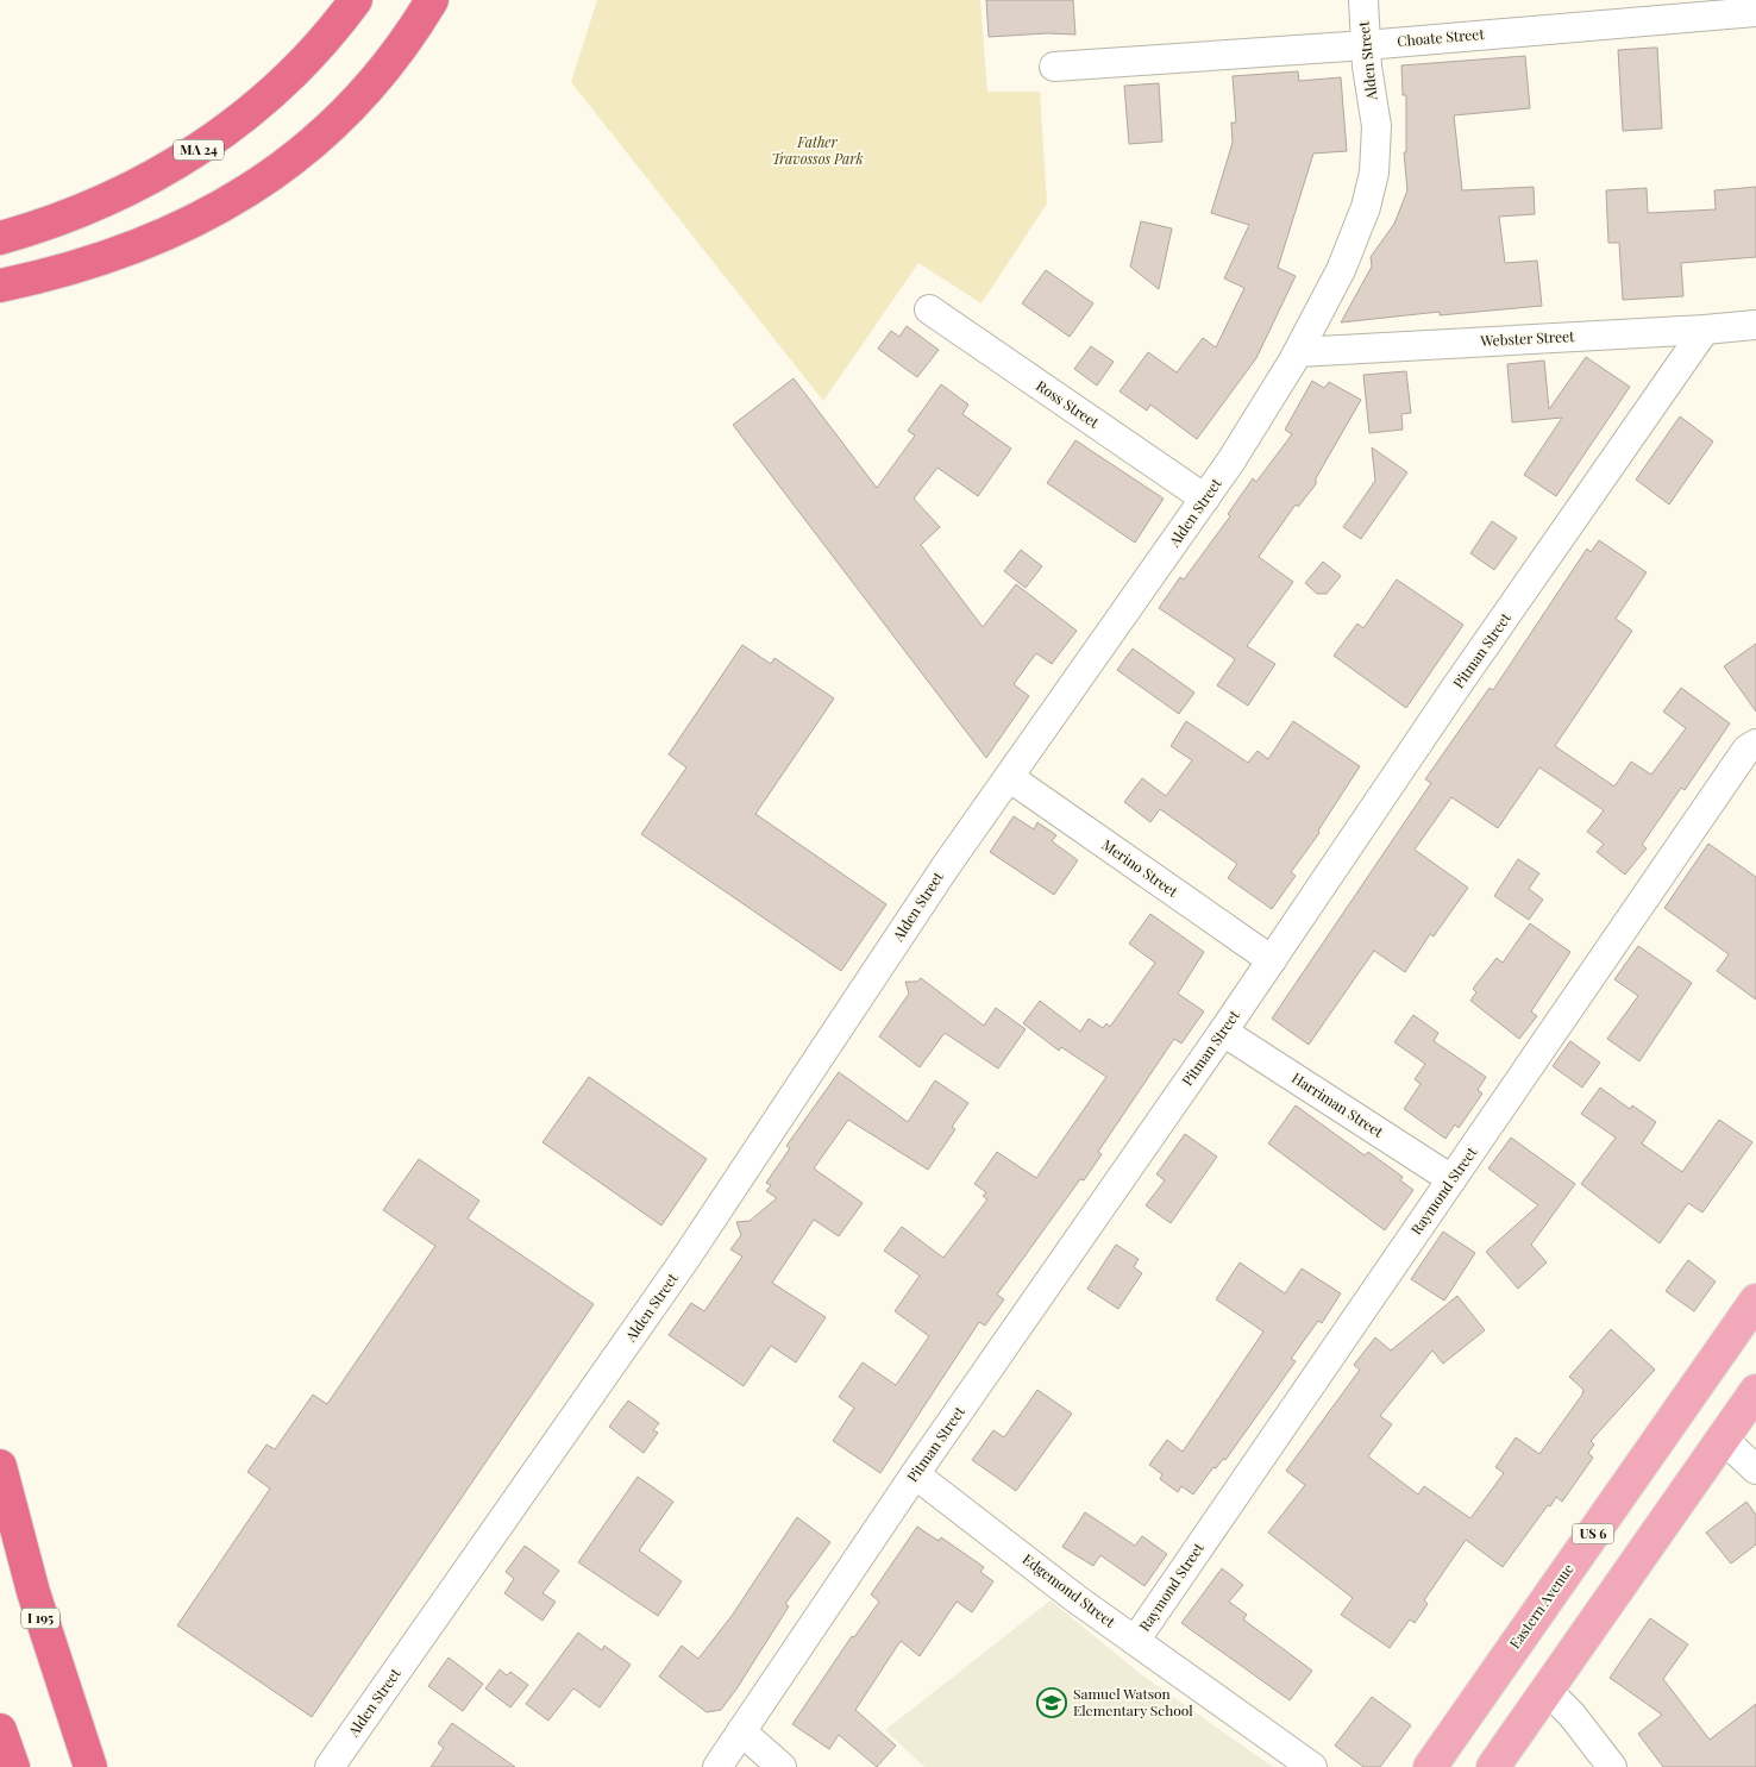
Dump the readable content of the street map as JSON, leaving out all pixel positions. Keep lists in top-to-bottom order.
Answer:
{
  "streets": {
    "highway": ["MA 24", "I 195"],
    "main road": ["US 6", "Eastern Avenue"],
    "street": [
      "Choate Street",
      "Alden Street",
      "Webster Street",
      "Ross Street",
      "Pitman Street",
      "Merino Street",
      "Harriman Street",
      "Raymond Street",
      "Edgemond Street"
    ]
  },
  "crossings": [
    ["Choate Street", "Alden Street"],
    ["Alden Street", "Webster Street"],
    ["Alden Street", "Ross Street"],
    ["Alden Street", "Merino Street"],
    ["Webster Street", "Pitman Street"],
    ["Pitman Street", "Merino Street"],
    ["Pitman Street", "Harriman Street"],
    ["Pitman Street", "Edgemond Street"],
    ["Harriman Street", "Raymond Street"],
    ["Raymond Street", "Edgemond Street"]
  ],
  "parks": ["Father Travossos Park"],
  "places": {
    "school or university": ["Samuel Watson Elementary School"]
  }
}
